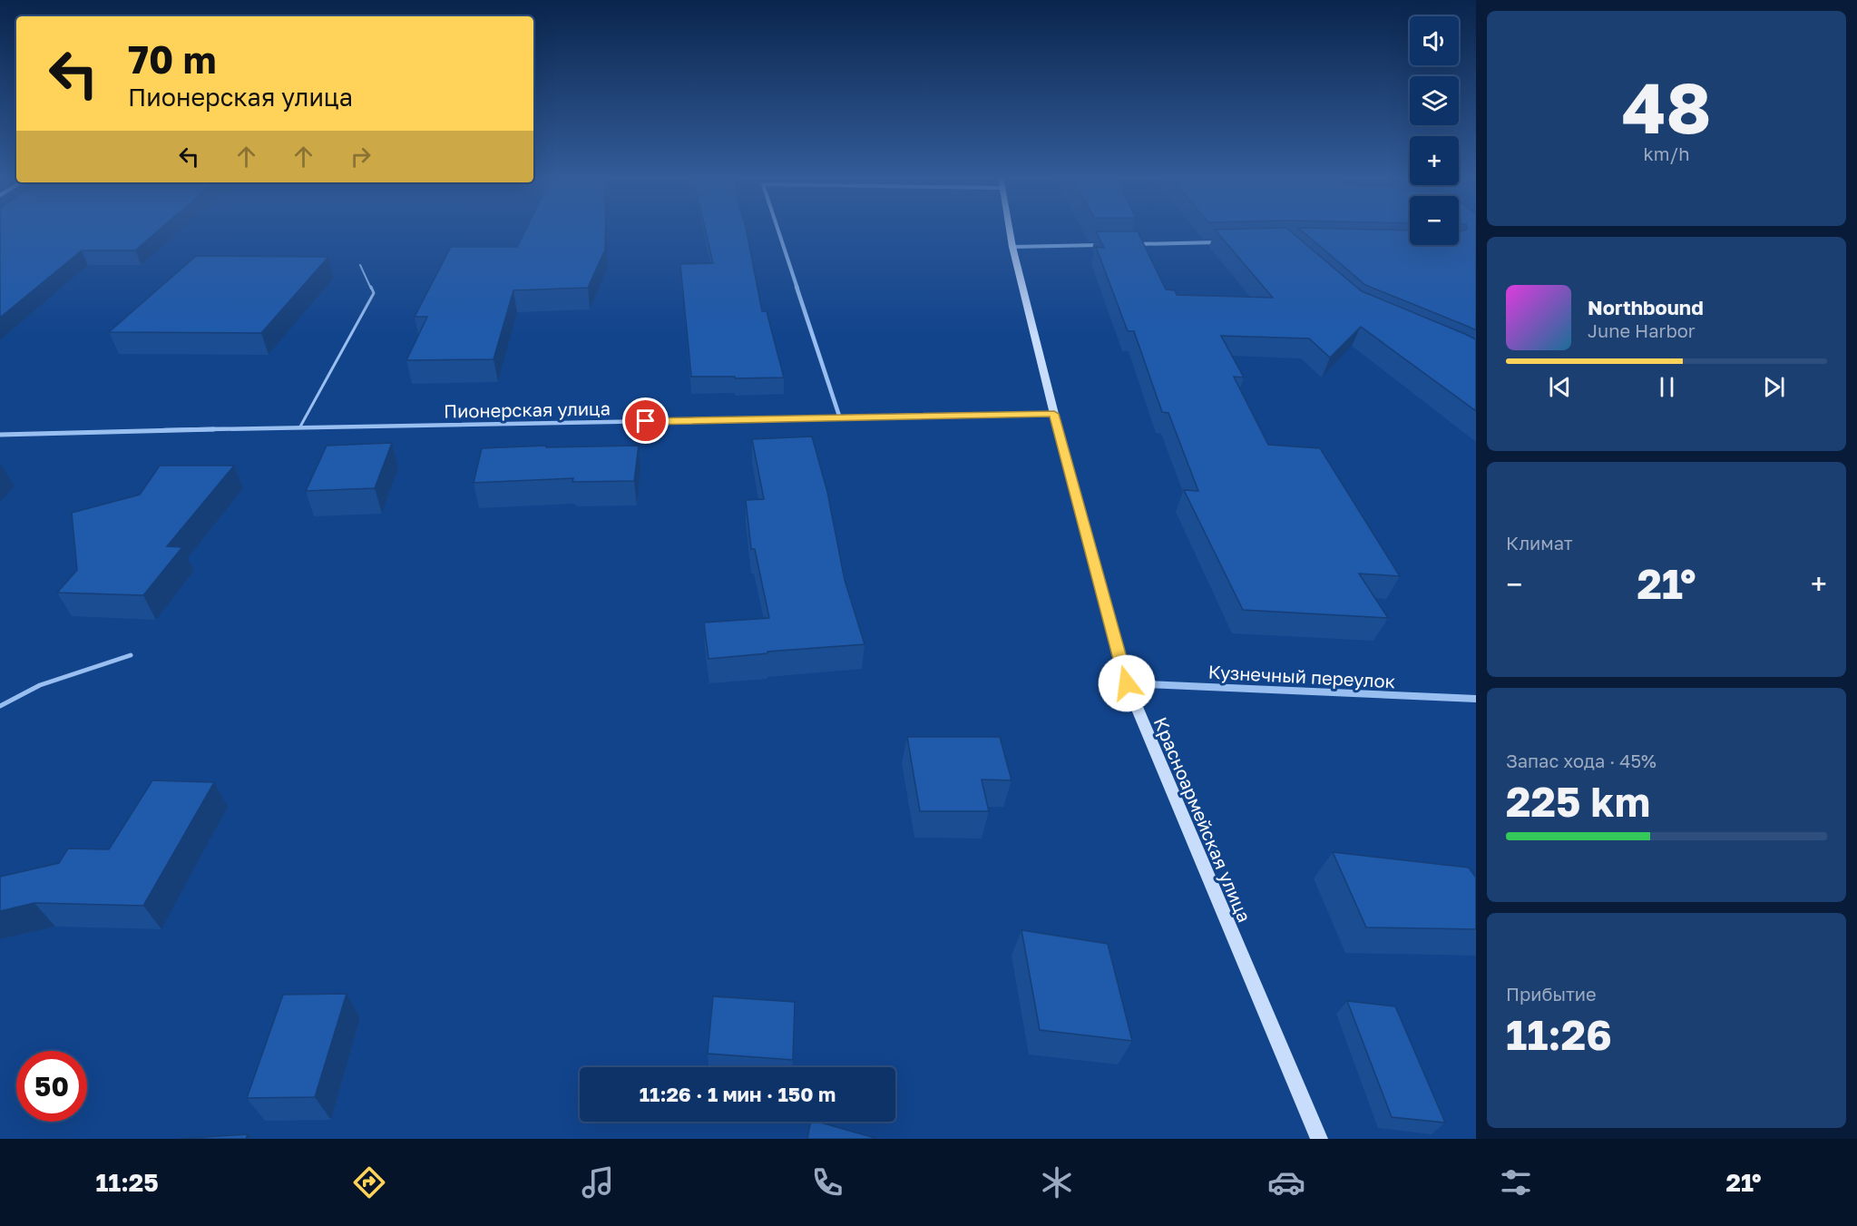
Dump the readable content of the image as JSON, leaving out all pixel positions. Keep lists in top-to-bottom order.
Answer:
{
  "streets": {
    "main road": ["Красноармейская улица"],
    "street": ["Пионерская улица", "Кузнечный переулок"]
  },
  "crossings": [
    ["Пионерская улица", "Красноармейская улица"],
    ["Кузнечный переулок", "Красноармейская улица"]
  ],
  "page": {
    "tile": [
      ["48", "km/h"],
      "Климат",
      ["Запас хода · 45%", "225 km"],
      ["Прибытие", "11:26"]
    ],
    "map_buttons": ["+", "−"],
    "turn": ["70 m", "Пионерская улица"],
    "song": ["Northbound", "June Harbor"],
    "heat": ["−", "21°", "+"],
    "limit": "50",
    "trip": "11:26 · 1 мин · 150 m",
    "tabs": ["11:25", "21°"]
  }
}
